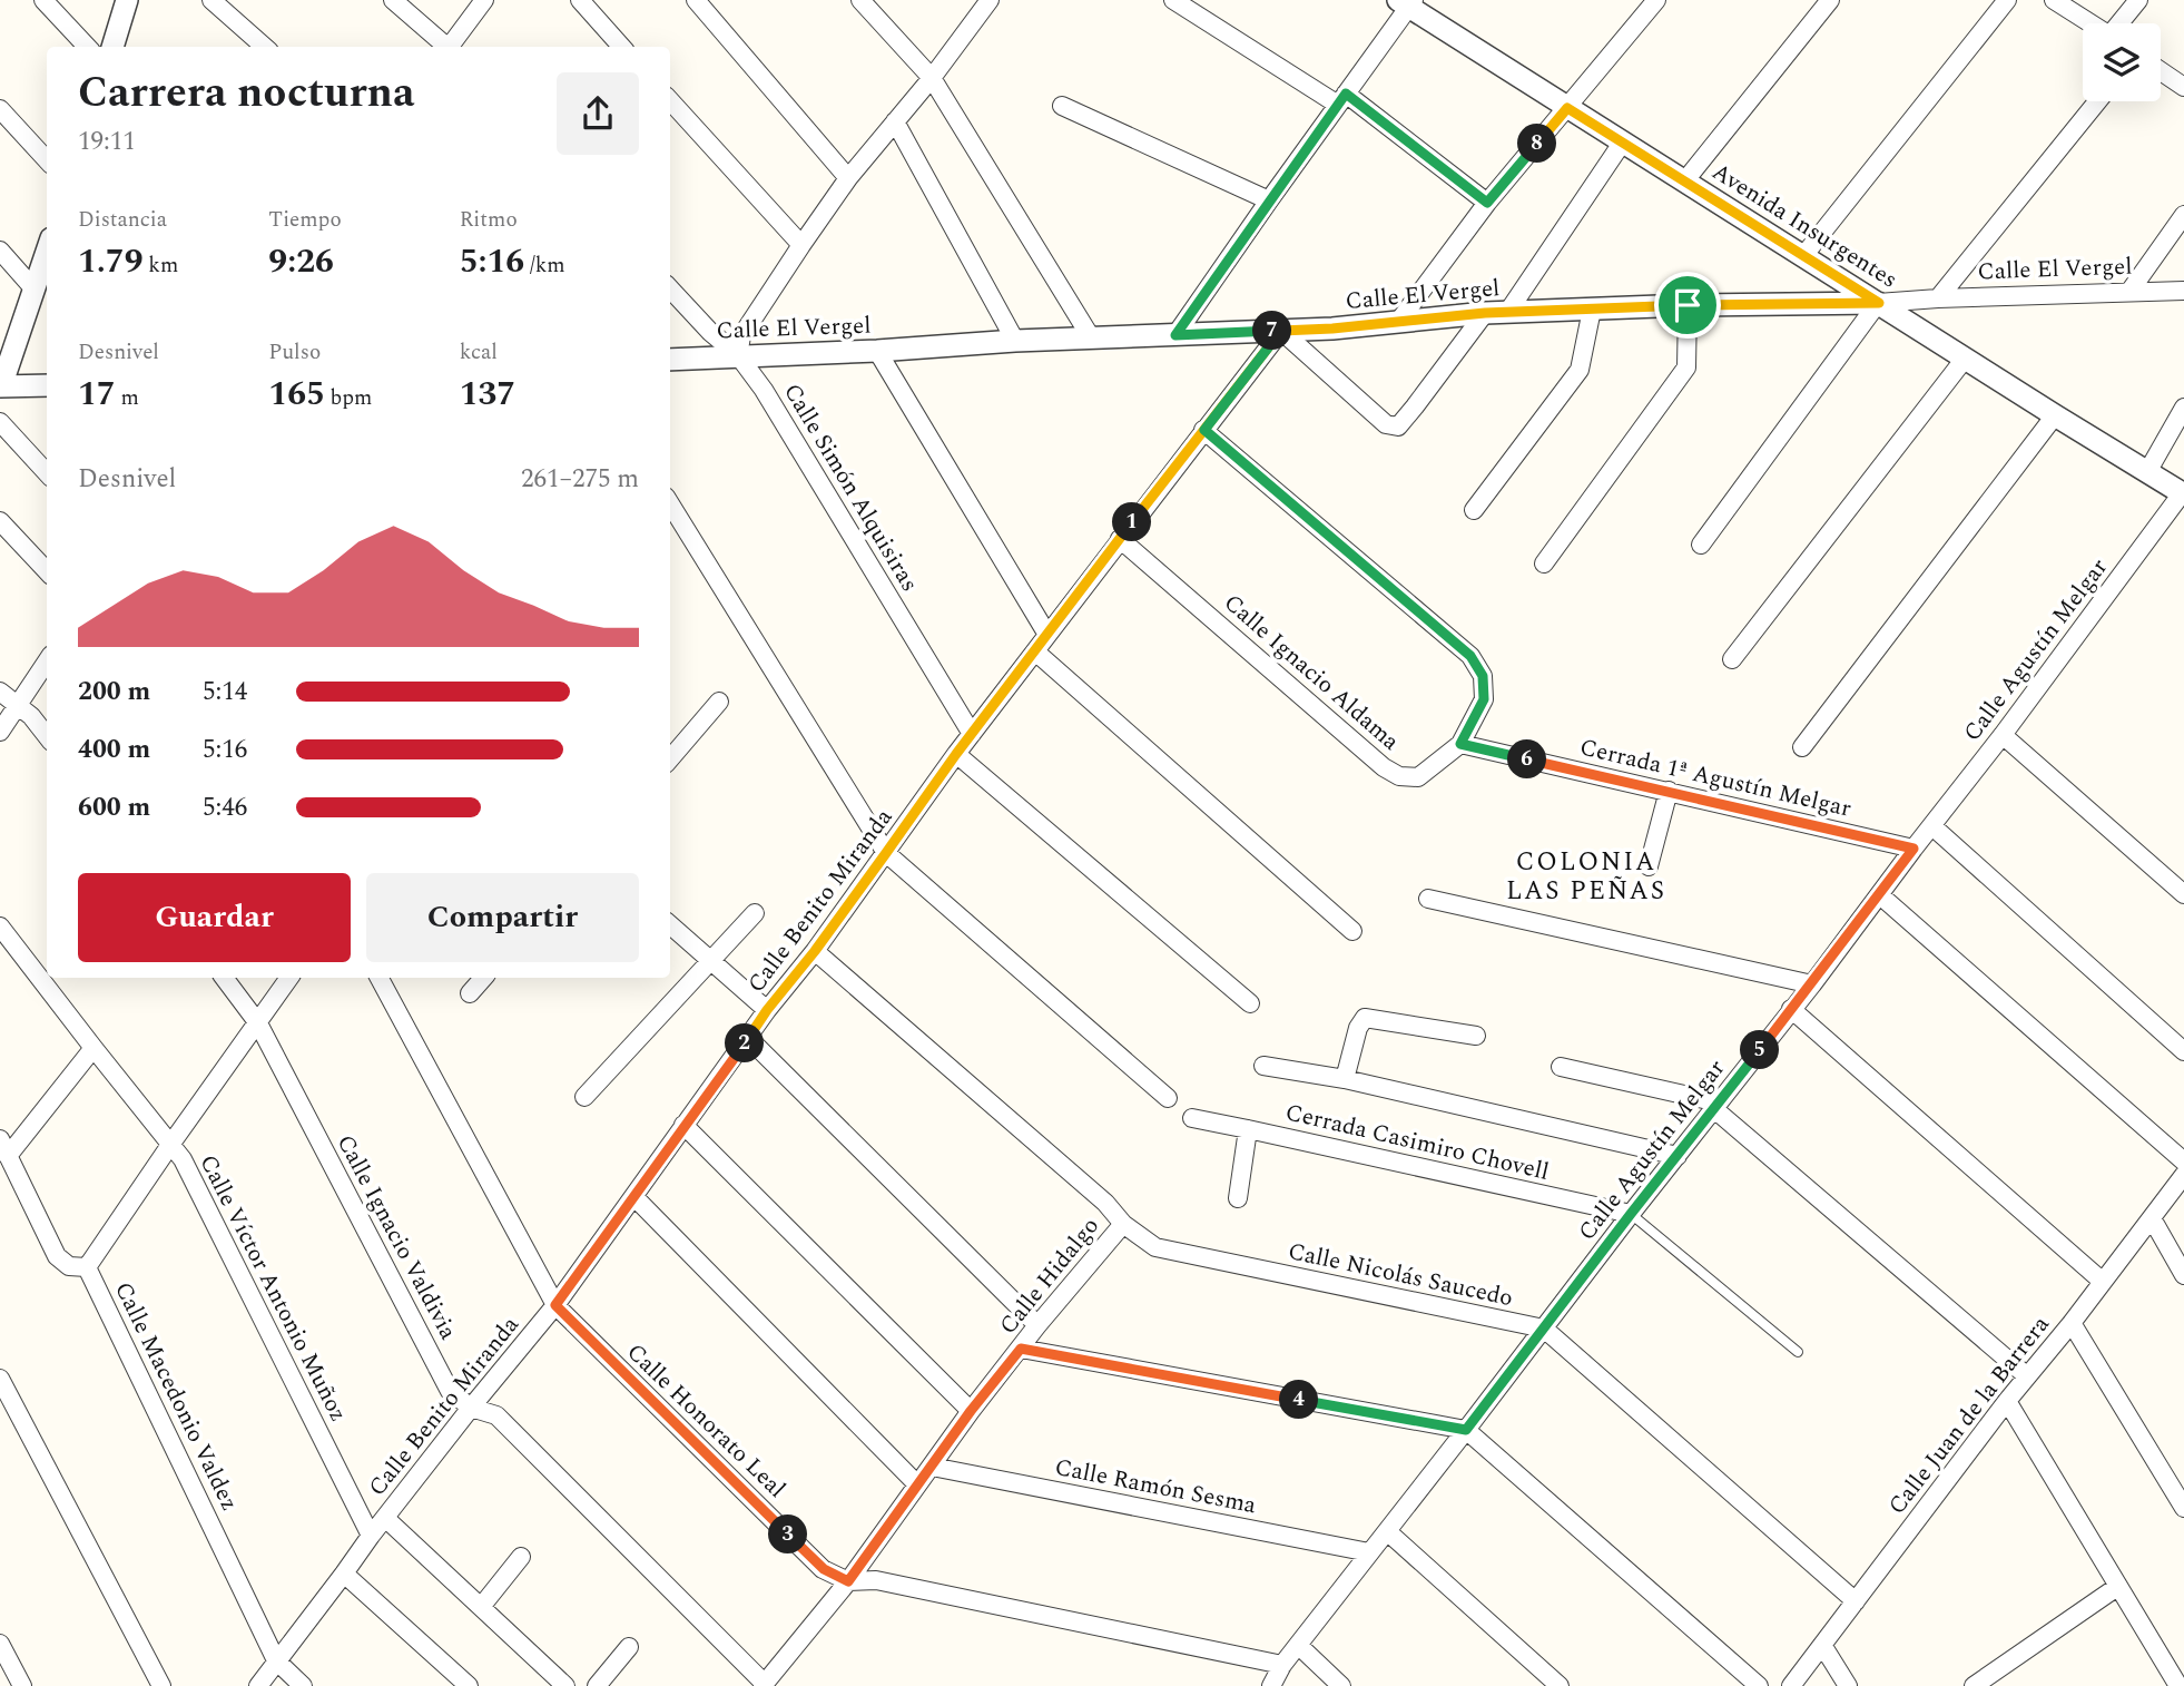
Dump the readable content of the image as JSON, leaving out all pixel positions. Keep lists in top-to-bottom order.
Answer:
{
  "streets": {
    "street": [
      "Avenida Insurgentes",
      "Calle El Vergel",
      "Calle Simón Alquisiras",
      "Calle Agustín Melgar",
      "Calle Ignacio Aldama",
      "Cerrada 1ª Agustín Melgar",
      "Calle Benito Miranda",
      "Cerrada Casimiro Chovell",
      "Calle Ignacio Valdivia",
      "Calle Nicolás Saucedo",
      "Calle Hidalgo",
      "Calle Víctor Antonio Muñoz",
      "Calle Macedonio Valdez",
      "Calle Juan de la Barrera",
      "Calle Honorato Leal",
      "Calle Ramón Sesma"
    ]
  },
  "crossings": [
    ["Avenida Insurgentes", "Calle El Vergel"],
    ["Avenida Insurgentes", "Calle Agustín Melgar"],
    ["Calle El Vergel", "Calle Simón Alquisiras"],
    ["Calle El Vergel", "Calle Benito Miranda"],
    ["Calle Simón Alquisiras", "Calle Benito Miranda"],
    ["Calle Agustín Melgar", "Cerrada 1ª Agustín Melgar"],
    ["Calle Agustín Melgar", "Cerrada Casimiro Chovell"],
    ["Calle Agustín Melgar", "Calle Nicolás Saucedo"],
    ["Calle Agustín Melgar", "Calle Ramón Sesma"],
    ["Calle Ignacio Aldama", "Cerrada 1ª Agustín Melgar"],
    ["Calle Ignacio Aldama", "Calle Benito Miranda"],
    ["Calle Benito Miranda", "Calle Ignacio Valdivia"],
    ["Calle Benito Miranda", "Calle Hidalgo"],
    ["Calle Benito Miranda", "Calle Víctor Antonio Muñoz"],
    ["Calle Benito Miranda", "Calle Macedonio Valdez"],
    ["Calle Benito Miranda", "Calle Honorato Leal"],
    ["Calle Ignacio Valdivia", "Calle Hidalgo"],
    ["Calle Nicolás Saucedo", "Calle Hidalgo"],
    ["Calle Nicolás Saucedo", "Calle Juan de la Barrera"],
    ["Calle Hidalgo", "Calle Honorato Leal"],
    ["Calle Hidalgo", "Calle Ramón Sesma"]
  ],
  "districts": ["COLONIA LAS PEÑAS"],
  "page": {
    "heading": ["Carrera nocturna", "19:11"],
    "pins": [
      "8",
      "7",
      "1",
      "6",
      "2",
      "5",
      "4",
      "3"
    ],
    "stats": [
      ["Distancia", "1.79 km"],
      ["Tiempo", "9:26"],
      ["Ritmo", "5:16 /km"],
      ["Desnivel", "17 m"],
      ["Pulso", "165 bpm"],
      ["kcal", "137"]
    ],
    "chart": ["Desnivel", "261–275 m"],
    "list": [
      {
        "name": "200 m",
        "note": "5:14"
      },
      {
        "name": "400 m",
        "note": "5:16"
      },
      {
        "name": "600 m",
        "note": "5:46"
      }
    ],
    "buttons": ["Guardar", "Compartir"]
  }
}
